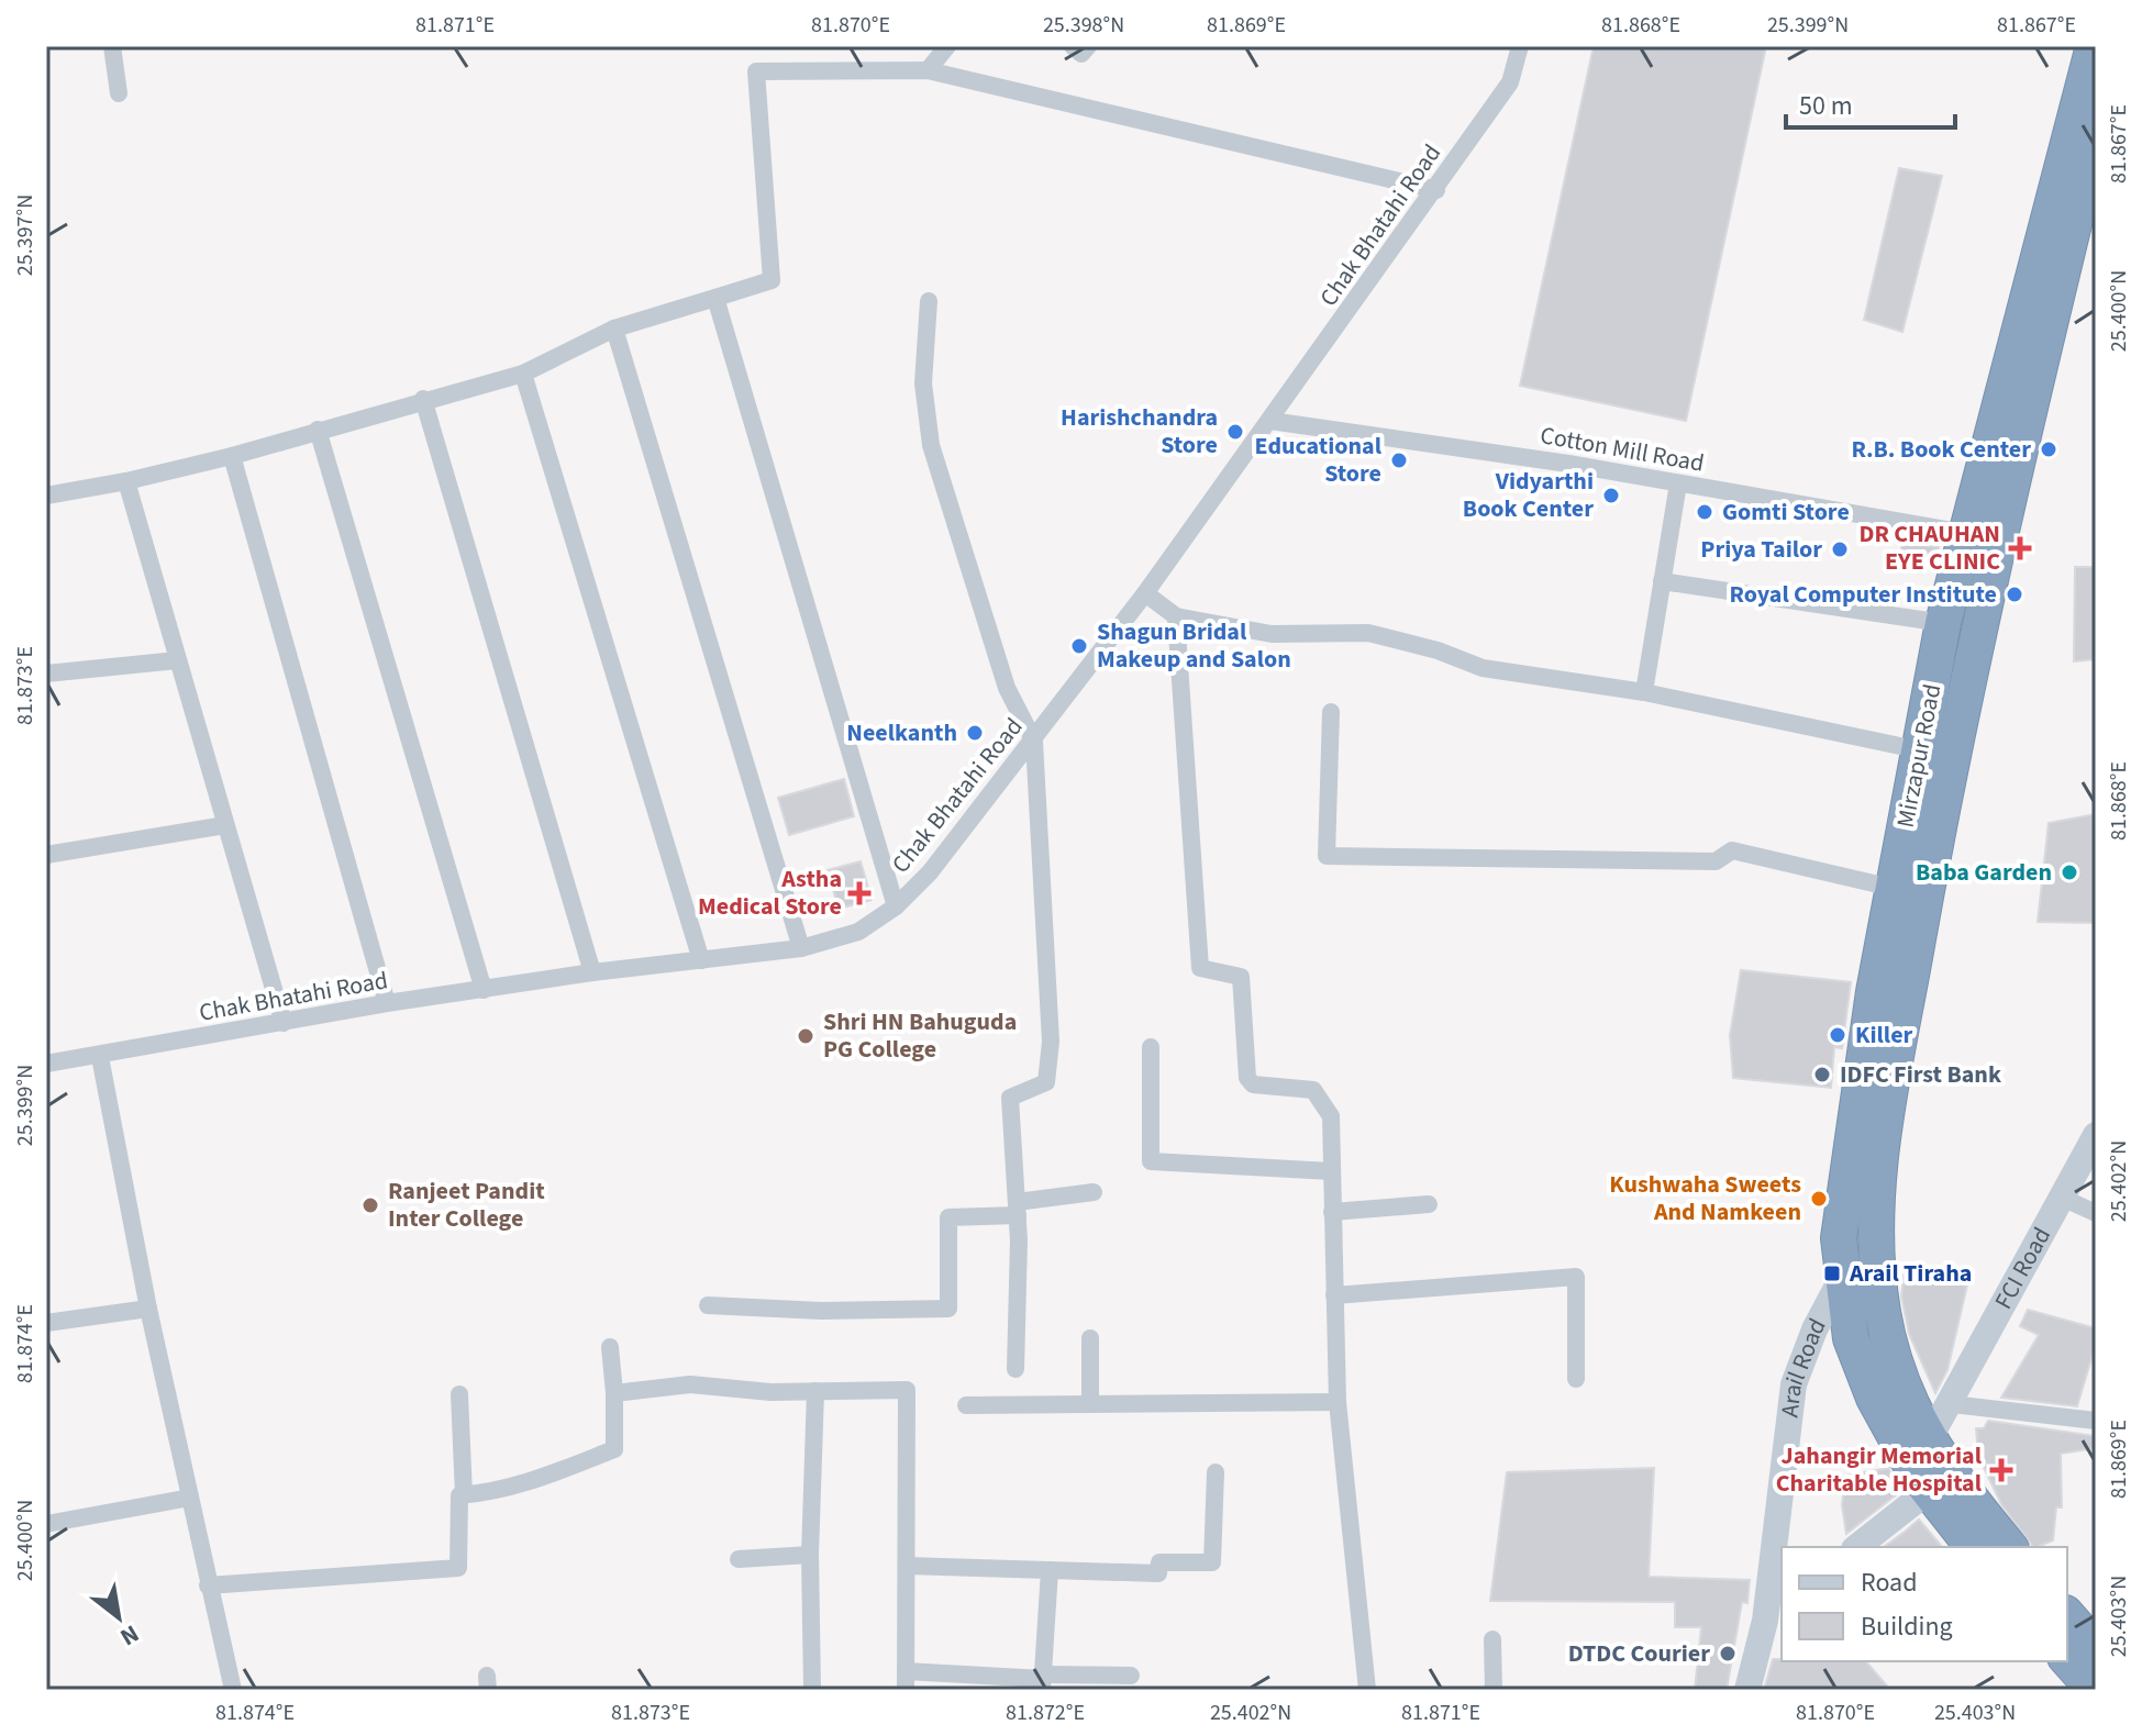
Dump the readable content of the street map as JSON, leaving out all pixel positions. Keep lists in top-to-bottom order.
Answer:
{
  "streets": {
    "highway": ["Mirzapur Road"],
    "main road": ["FCI Road", "Arail Road"],
    "street": ["Chak Bhatahi Road", "Cotton Mill Road"]
  },
  "crossings": [
    ["Chak Bhatahi Road", "Cotton Mill Road"],
    ["Cotton Mill Road", "Mirzapur Road"],
    ["Mirzapur Road", "FCI Road"],
    ["Mirzapur Road", "Arail Road"]
  ],
  "places": {
    "other": [
      "Harishchandra Store",
      "R.B. Book Center",
      "Educational Store",
      "Vidyarthi Book Center",
      "Gomti Store",
      "Priya Tailor",
      "Royal Computer Institute",
      "Shagun Bridal Makeup and Salon",
      "Neelkanth",
      "Baba Garden",
      "Killer",
      "Shri HN Bahuguda PG College",
      "IDFC First Bank",
      "Kushwaha Sweets And Namkeen",
      "Ranjeet Pandit Inter College",
      "DTDC Courier"
    ],
    "health": ["DR CHAUHAN EYE CLINIC", "Astha Medical Store", "Jahangir Memorial Charitable Hospital"],
    "transit": ["Arail Tiraha"]
  },
  "legend": ["Road", "Building"],
  "scale_bar": "50 m",
  "north": "bottom right",
  "coordinates": [
    "81.871°E",
    "81.870°E",
    "25.398°N",
    "81.869°E",
    "81.868°E",
    "25.399°N",
    "81.867°E",
    "25.397°N",
    "25.400°N",
    "81.873°E",
    "25.402°N",
    "81.874°E",
    "25.403°N",
    "81.872°E"
  ]
}
